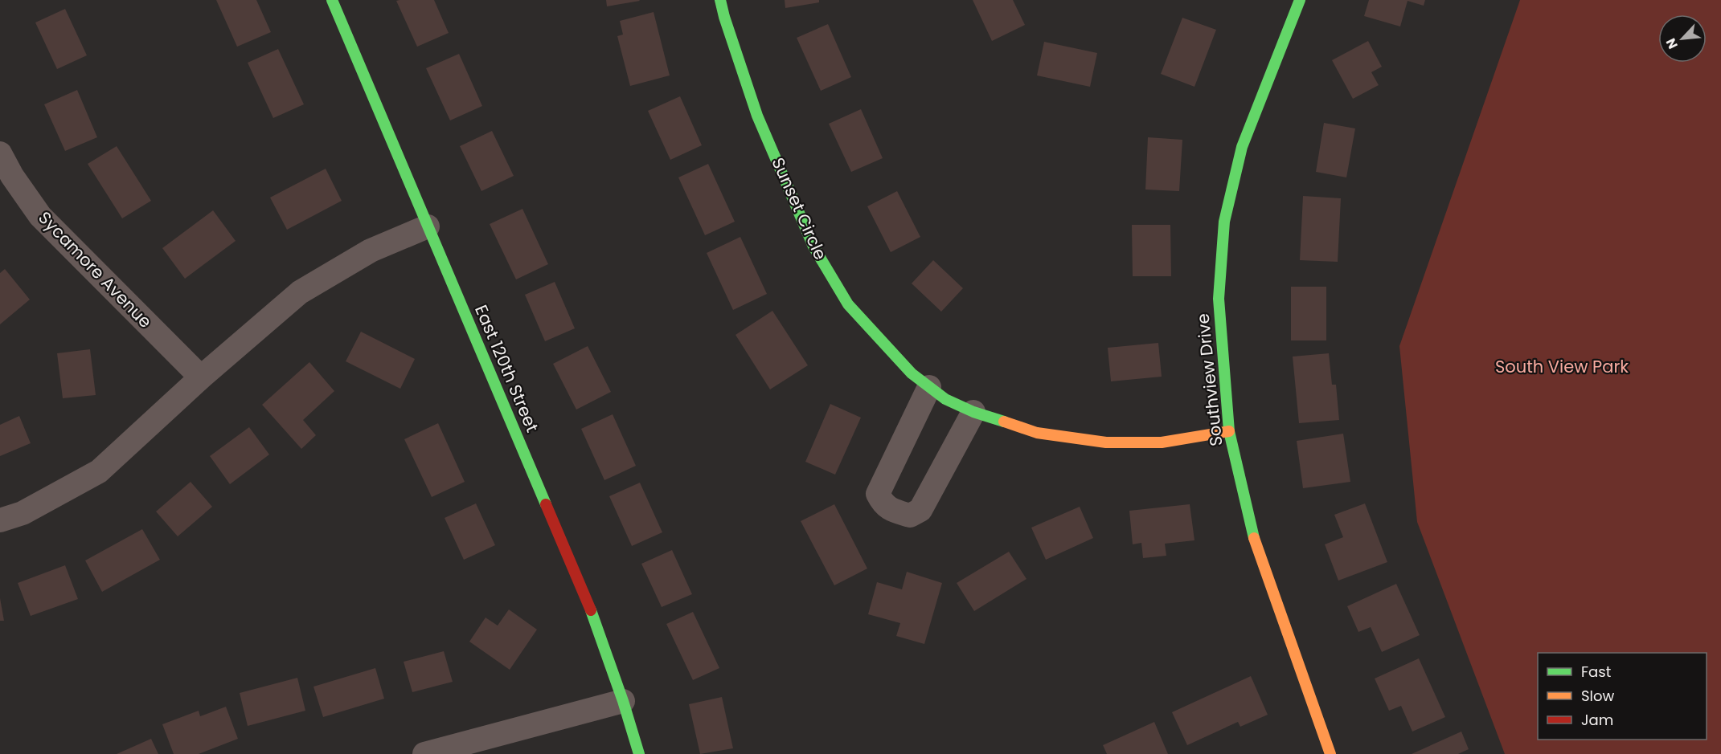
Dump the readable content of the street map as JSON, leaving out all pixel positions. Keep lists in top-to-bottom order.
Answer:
{
  "streets": {
    "street": [
      "Sunset Circle",
      "Sycamore Avenue",
      "East 120th Street",
      "Southview Drive"
    ]
  },
  "crossings": [
    ["Sunset Circle", "Southview Drive"]
  ],
  "parks": ["South View Park"],
  "legend": ["Fast", "Slow", "Jam"],
  "north": "bottom left"
}
